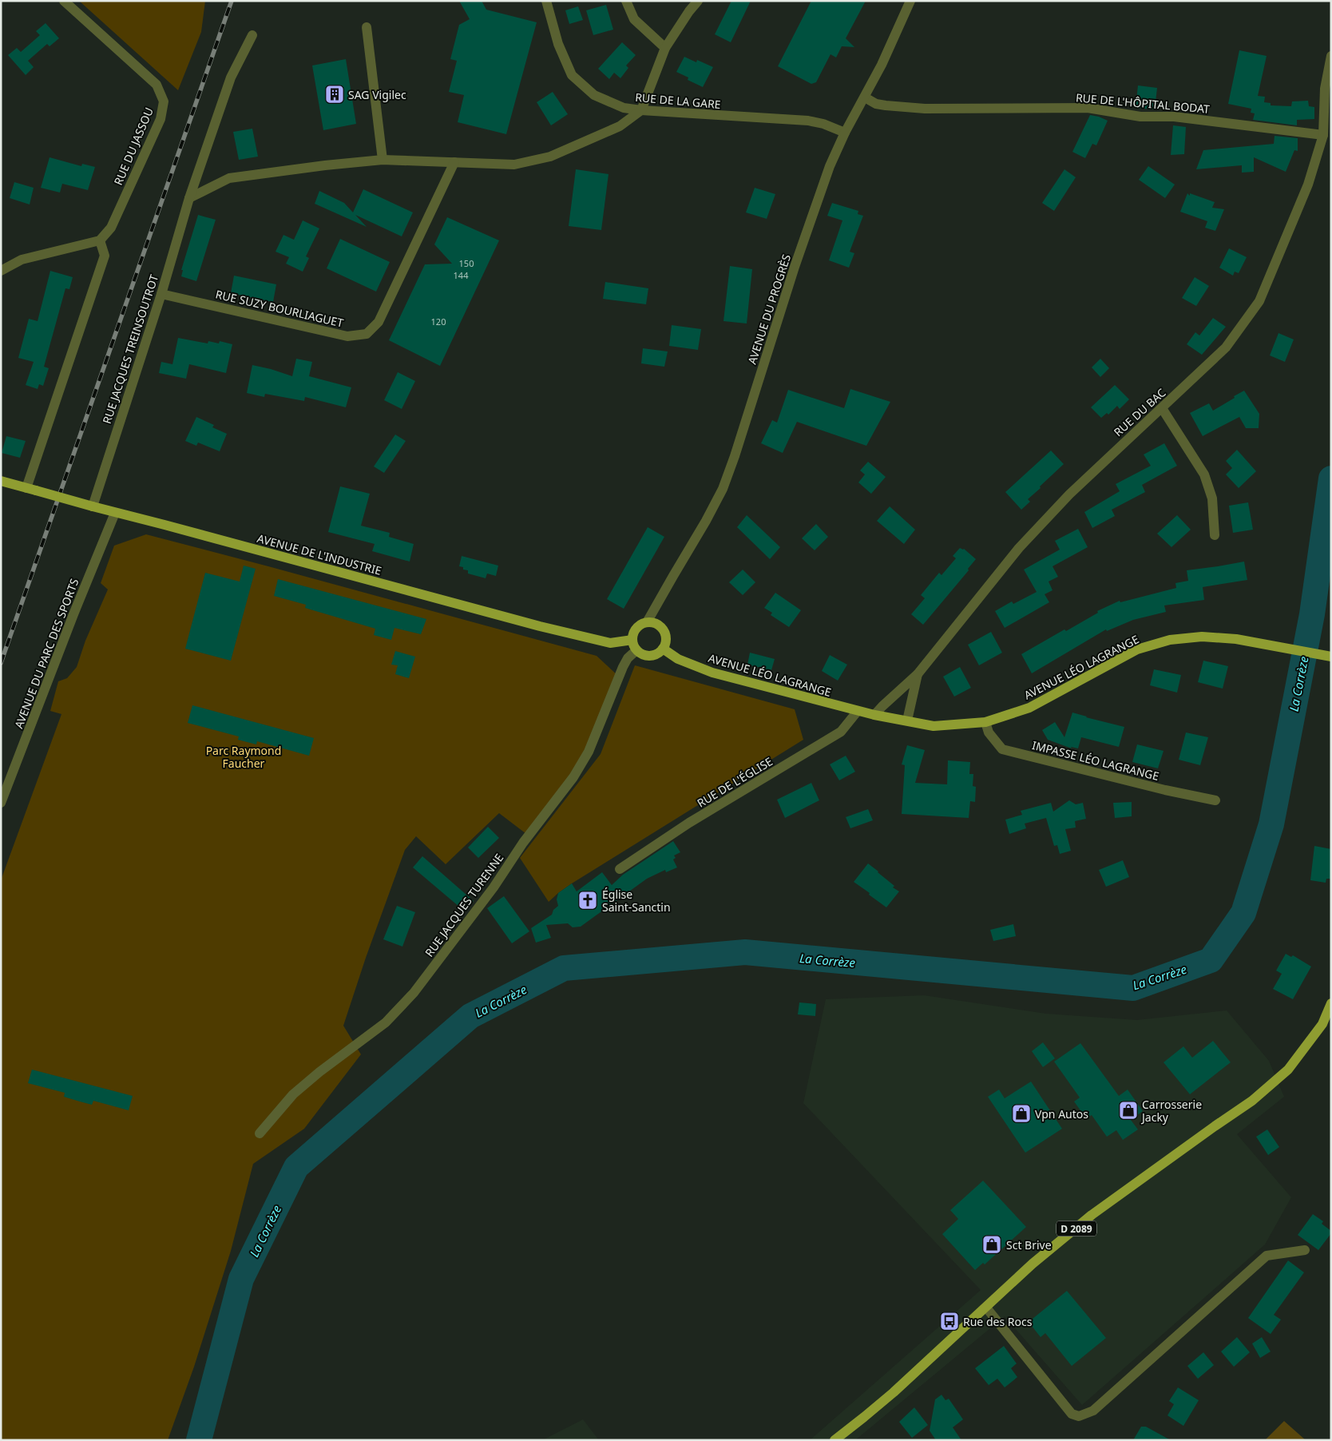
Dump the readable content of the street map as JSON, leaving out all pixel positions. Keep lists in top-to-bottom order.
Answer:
{
  "streets": {
    "main road": ["AVENUE DE L'INDUSTRIE", "AVENUE LÉO LAGRANGE", "D 2089"],
    "street": [
      "RUE DE LA GARE",
      "RUE DE L'HÔPITAL BODAT",
      "RUE DU JASSOU",
      "RUE SUZY BOURLIAGUET",
      "AVENUE DU PROGRÈS",
      "RUE JACQUES TREINSOUTROT",
      "RUE DU BAC",
      "AVENUE DU PARC DES SPORTS",
      "IMPASSE LÉO LAGRANGE",
      "RUE DE L'ÉGLISE",
      "RUE JACQUES TURENNE"
    ]
  },
  "crossings": [
    ["RUE DE LA GARE", "AVENUE DU PROGRÈS"],
    ["RUE DE L'HÔPITAL BODAT", "AVENUE DU PROGRÈS"],
    ["RUE DE L'HÔPITAL BODAT", "RUE DU BAC"],
    ["RUE SUZY BOURLIAGUET", "RUE JACQUES TREINSOUTROT"],
    ["AVENUE DU PROGRÈS", "AVENUE DE L'INDUSTRIE"],
    ["AVENUE DU PROGRÈS", "AVENUE LÉO LAGRANGE"],
    ["AVENUE DU PROGRÈS", "RUE JACQUES TURENNE"],
    ["RUE JACQUES TREINSOUTROT", "AVENUE DE L'INDUSTRIE"],
    ["RUE DU BAC", "AVENUE LÉO LAGRANGE"],
    ["AVENUE DE L'INDUSTRIE", "AVENUE DU PARC DES SPORTS"],
    ["AVENUE DE L'INDUSTRIE", "AVENUE LÉO LAGRANGE"],
    ["AVENUE DE L'INDUSTRIE", "RUE JACQUES TURENNE"],
    ["AVENUE LÉO LAGRANGE", "IMPASSE LÉO LAGRANGE"],
    ["AVENUE LÉO LAGRANGE", "RUE DE L'ÉGLISE"],
    ["AVENUE LÉO LAGRANGE", "RUE JACQUES TURENNE"]
  ],
  "water": ["La Corrèze"],
  "parks": ["Parc Raymond Faucher"],
  "places": {
    "building": ["SAG Vigilec"],
    "church": ["Église Saint-Sanctin"],
    "shop": ["Carrosserie Jacky", "Vpn Autos", "Sct Brive"],
    "bus stop": ["Rue des Rocs"]
  },
  "house_numbers": ["150", "144", "120"]
}
